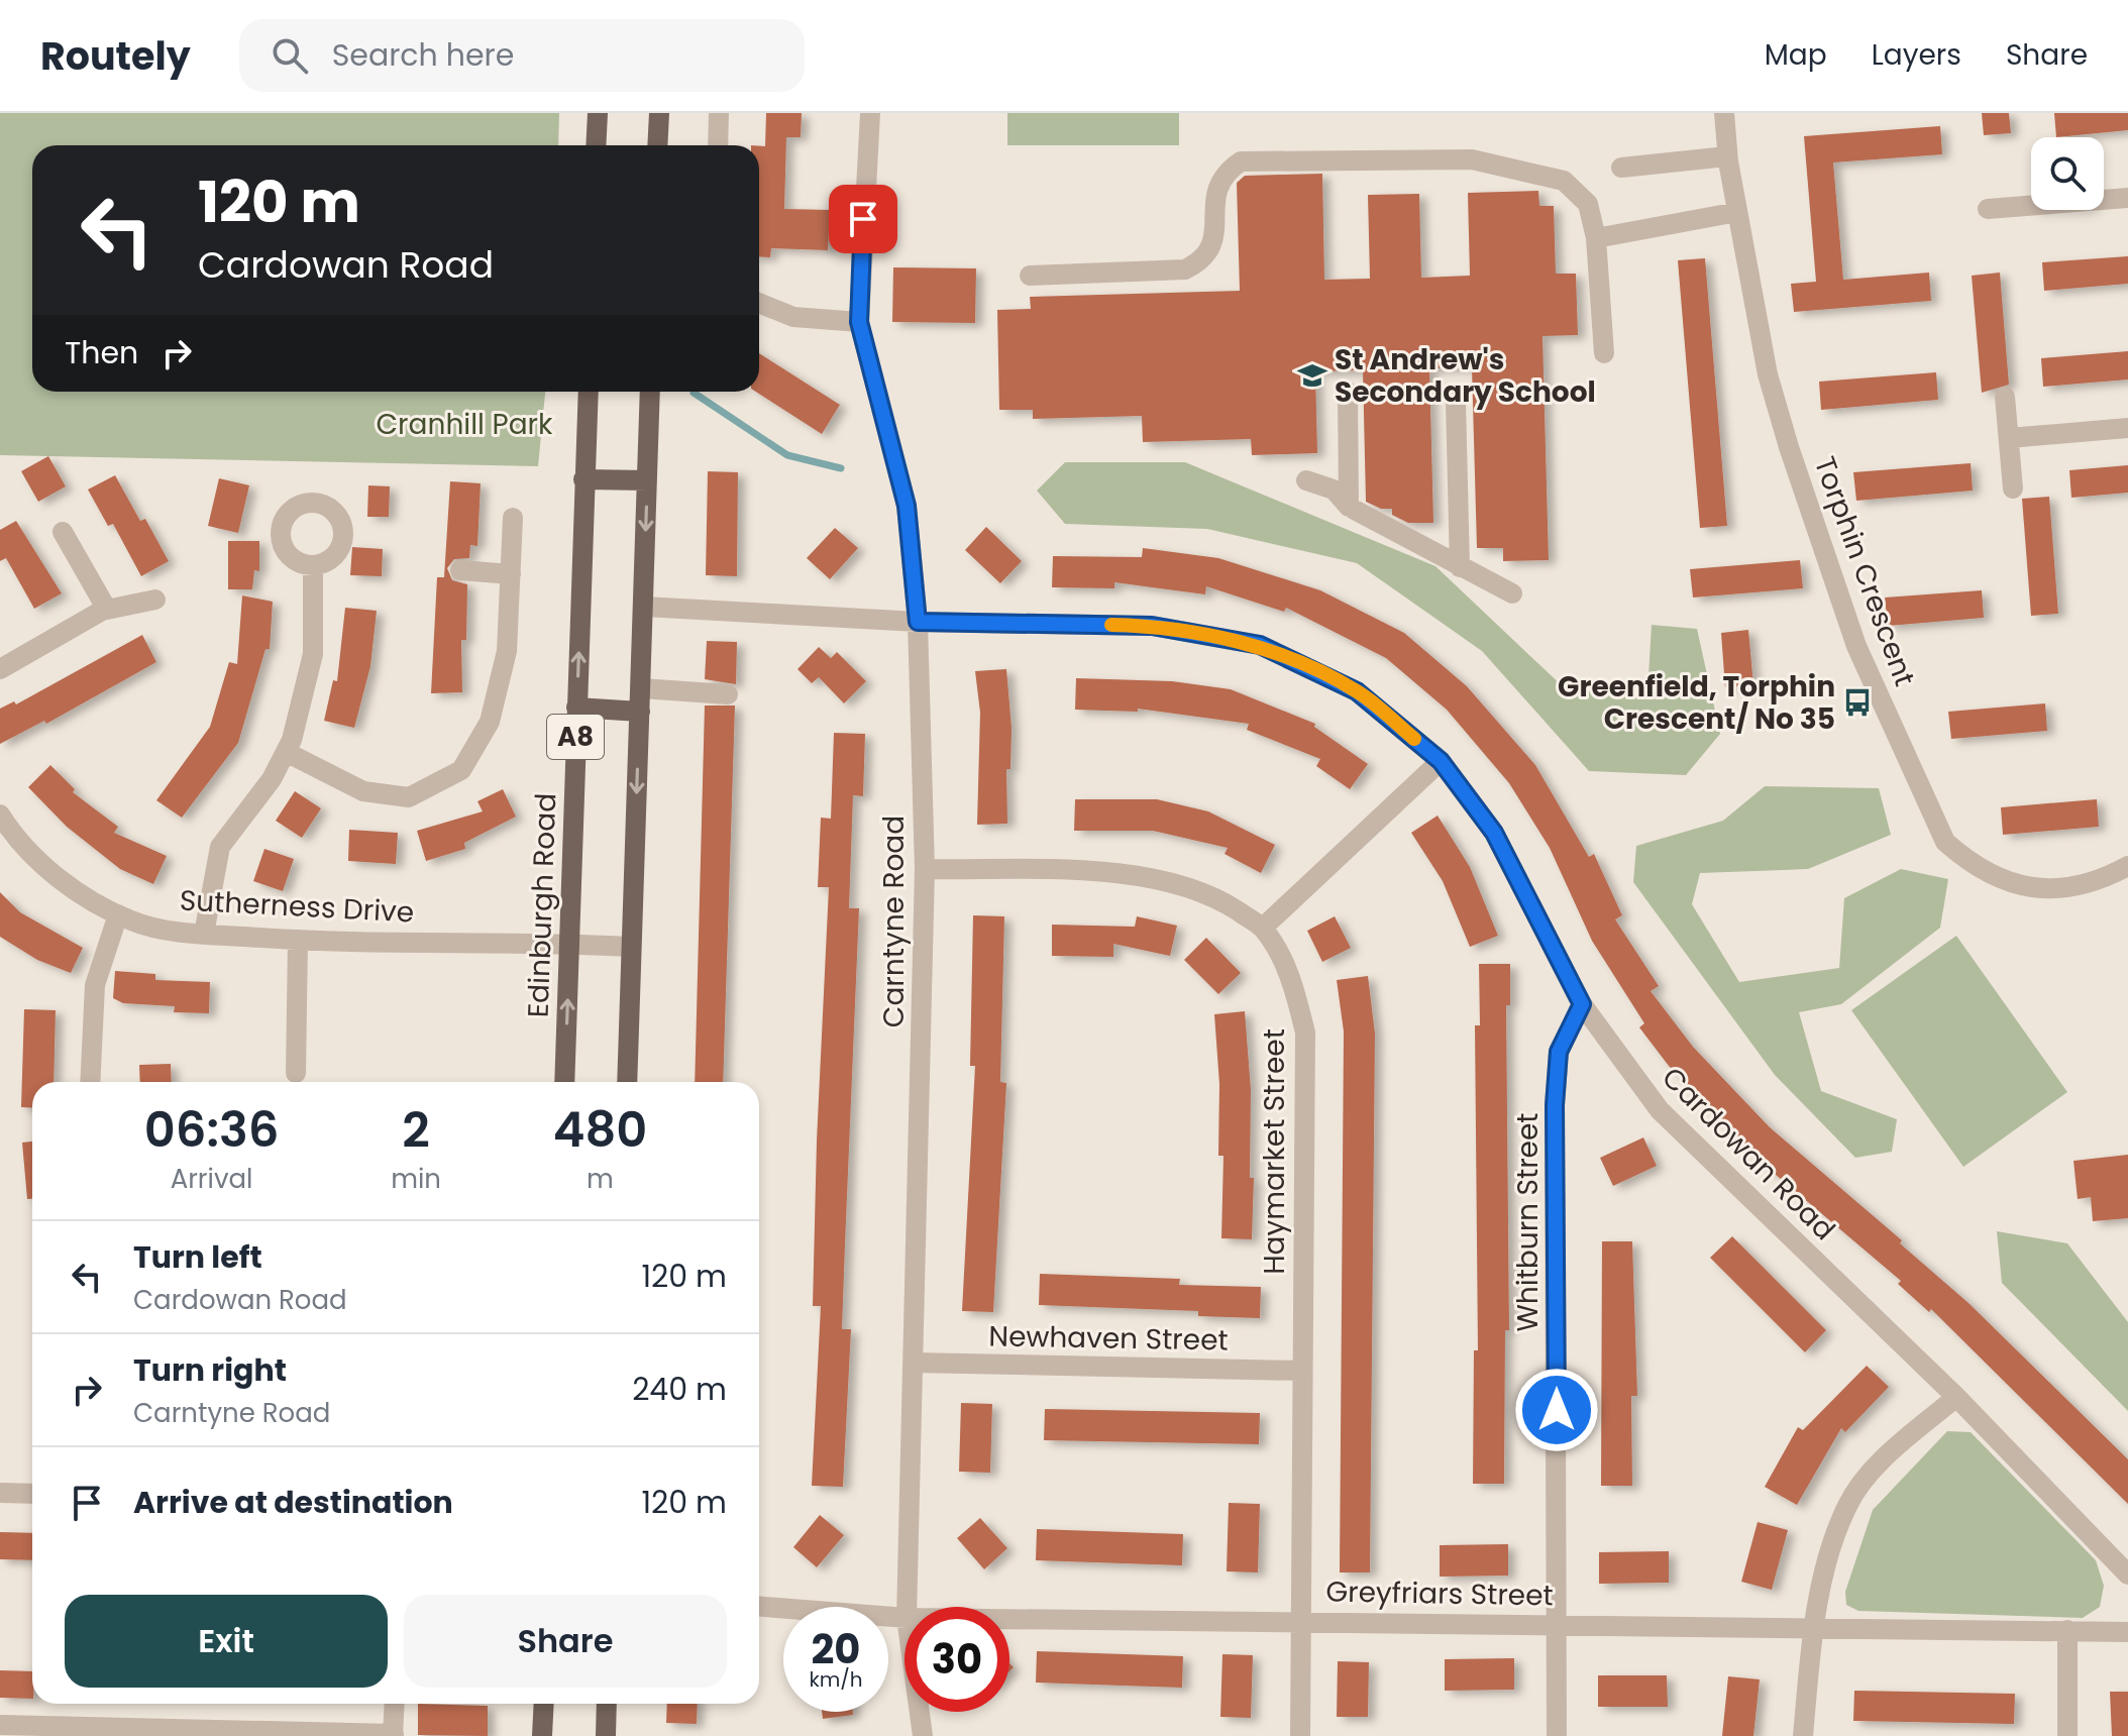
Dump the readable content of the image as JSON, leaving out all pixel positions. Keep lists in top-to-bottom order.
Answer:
{
  "streets": {
    "main road": ["A8", "Edinburgh Road"],
    "street": [
      "Torphin Crescent",
      "Sutherness Drive",
      "Carntyne Road",
      "Haymarket Street",
      "Cardowan Road",
      "Whitburn Street",
      "Newhaven Street",
      "Greyfriars Street"
    ]
  },
  "crossings": [
    ["A8", "Sutherness Drive"],
    ["A8", "Cardowan Road"],
    ["Edinburgh Road", "Sutherness Drive"],
    ["Carntyne Road", "Haymarket Street"],
    ["Carntyne Road", "Cardowan Road"],
    ["Carntyne Road", "Newhaven Street"],
    ["Haymarket Street", "Newhaven Street"],
    ["Haymarket Street", "Greyfriars Street"],
    ["Cardowan Road", "Whitburn Street"],
    ["Whitburn Street", "Greyfriars Street"]
  ],
  "parks": ["Cranhill Park"],
  "places": {
    "school or university": ["St Andrew's Secondary School"],
    "bus stop": ["Greenfield, Torphin Crescent/ No 35"]
  },
  "page": {
    "header": "Routely",
    "search": "Search here",
    "nav": ["Map", "Layers", "Share"],
    "turn": ["120 m", "Cardowan Road"],
    "then": "Then",
    "eta": [
      "06:36",
      "Arrival",
      "2",
      "min",
      "480",
      "m"
    ],
    "list": [
      {
        "name": "Turn left",
        "note": "Cardowan Road",
        "value": "120 m"
      },
      {
        "name": "Turn right",
        "note": "Carntyne Road",
        "value": "240 m"
      },
      {
        "name": "Arrive at destination",
        "value": "120 m"
      }
    ],
    "buttons": ["Exit", "Share"],
    "speed": "20 km/h",
    "limit": "30"
  }
}
